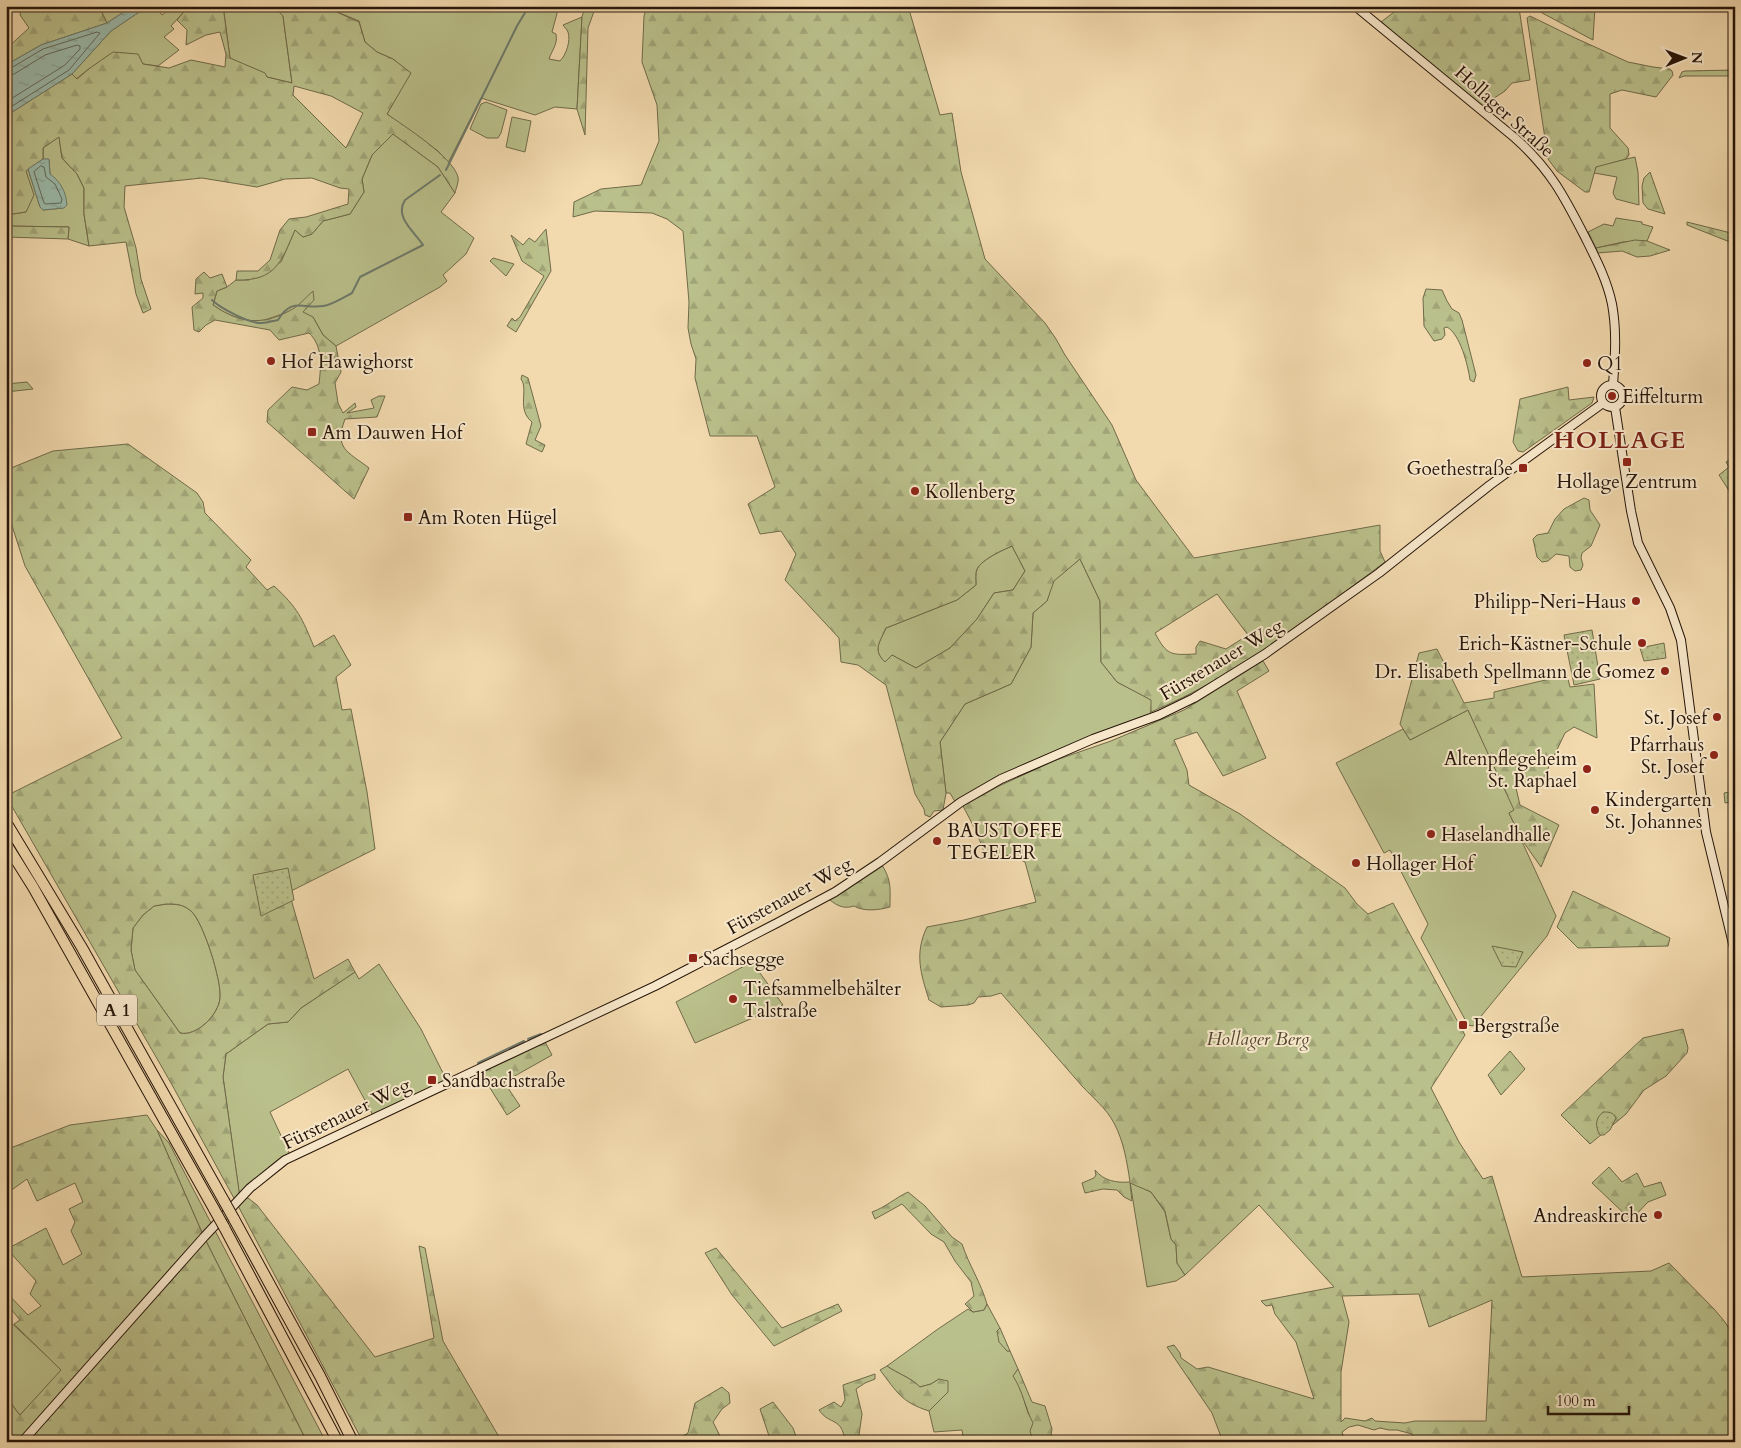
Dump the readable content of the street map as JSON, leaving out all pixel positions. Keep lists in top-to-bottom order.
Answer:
{
  "streets": {
    "highway": ["A 1"],
    "street": ["Hollager Straße", "Fürstenauer Weg"]
  },
  "crossings": [
    ["Hollager Straße", "Fürstenauer Weg"]
  ],
  "districts": ["HOLLAGE"],
  "parks": ["Hollager Berg"],
  "places": {
    "other": [
      "Hof Hawighorst",
      "Q1",
      "Eiffelturm",
      "Kollenberg",
      "Philipp-Neri-Haus",
      "Erich-Kästner-Schule",
      "Dr. Elisabeth Spellmann de Gomez",
      "St. Josef",
      "Pfarrhaus St. Josef",
      "Altenpflegeheim St. Raphael",
      "Kindergarten St. Johannes",
      "Haselandhalle",
      "BAUSTOFFE TEGELER",
      "Hollager Hof",
      "Tiefsammelbehälter Talstraße",
      "Andreaskirche"
    ],
    "transit": [
      "Am Dauwen Hof",
      "Hollage Zentrum",
      "Goethestraße",
      "Am Roten Hügel",
      "Sachsegge",
      "Bergstraße",
      "Sandbachstraße"
    ]
  },
  "scale_bar": "100 m",
  "north": "right"
}
